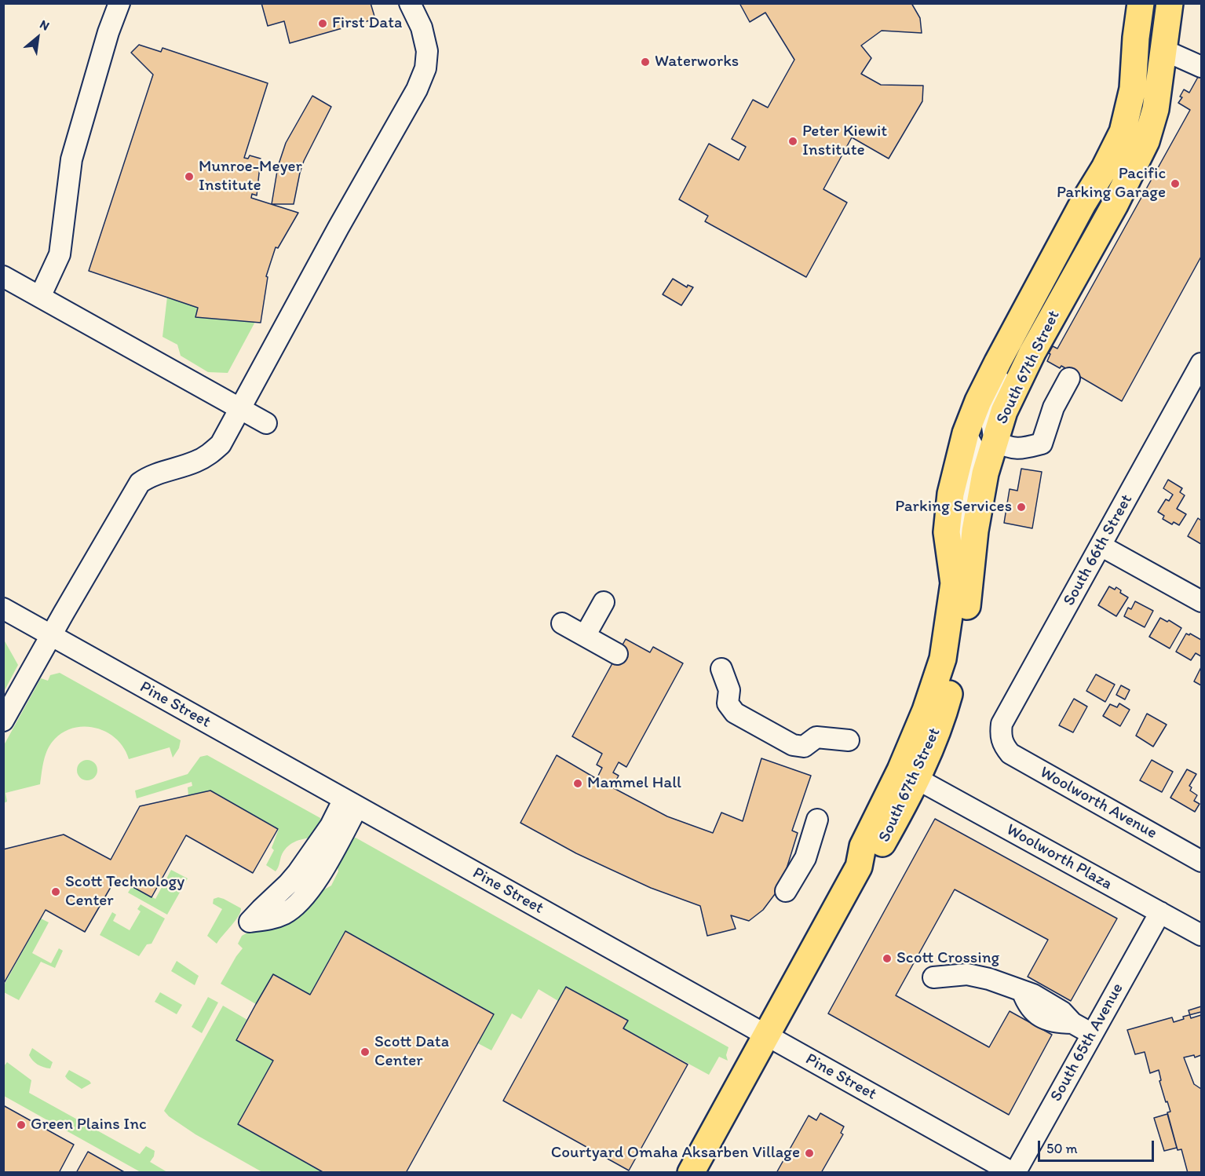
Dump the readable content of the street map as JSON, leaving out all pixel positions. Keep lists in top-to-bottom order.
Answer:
{
  "streets": {
    "main road": ["South 67th Street"],
    "street": [
      "South 66th Street",
      "Pine Street",
      "Woolworth Avenue",
      "Woolworth Plaza",
      "South 65th Avenue"
    ]
  },
  "crossings": [
    ["South 67th Street", "Pine Street"],
    ["South 67th Street", "Woolworth Plaza"],
    ["South 66th Street", "Woolworth Avenue"],
    ["Pine Street", "South 65th Avenue"],
    ["Woolworth Plaza", "South 65th Avenue"]
  ],
  "places": [
    "First Data",
    "Waterworks",
    "Peter Kiewit Institute",
    "Munroe-Meyer Institute",
    "Pacific Parking Garage",
    "Parking Services",
    "Mammel Hall",
    "Scott Technology Center",
    "Scott Crossing",
    "Scott Data Center",
    "Green Plains Inc",
    "Courtyard Omaha Aksarben Village"
  ],
  "scale_bar": "50 m",
  "north": "top right"
}
